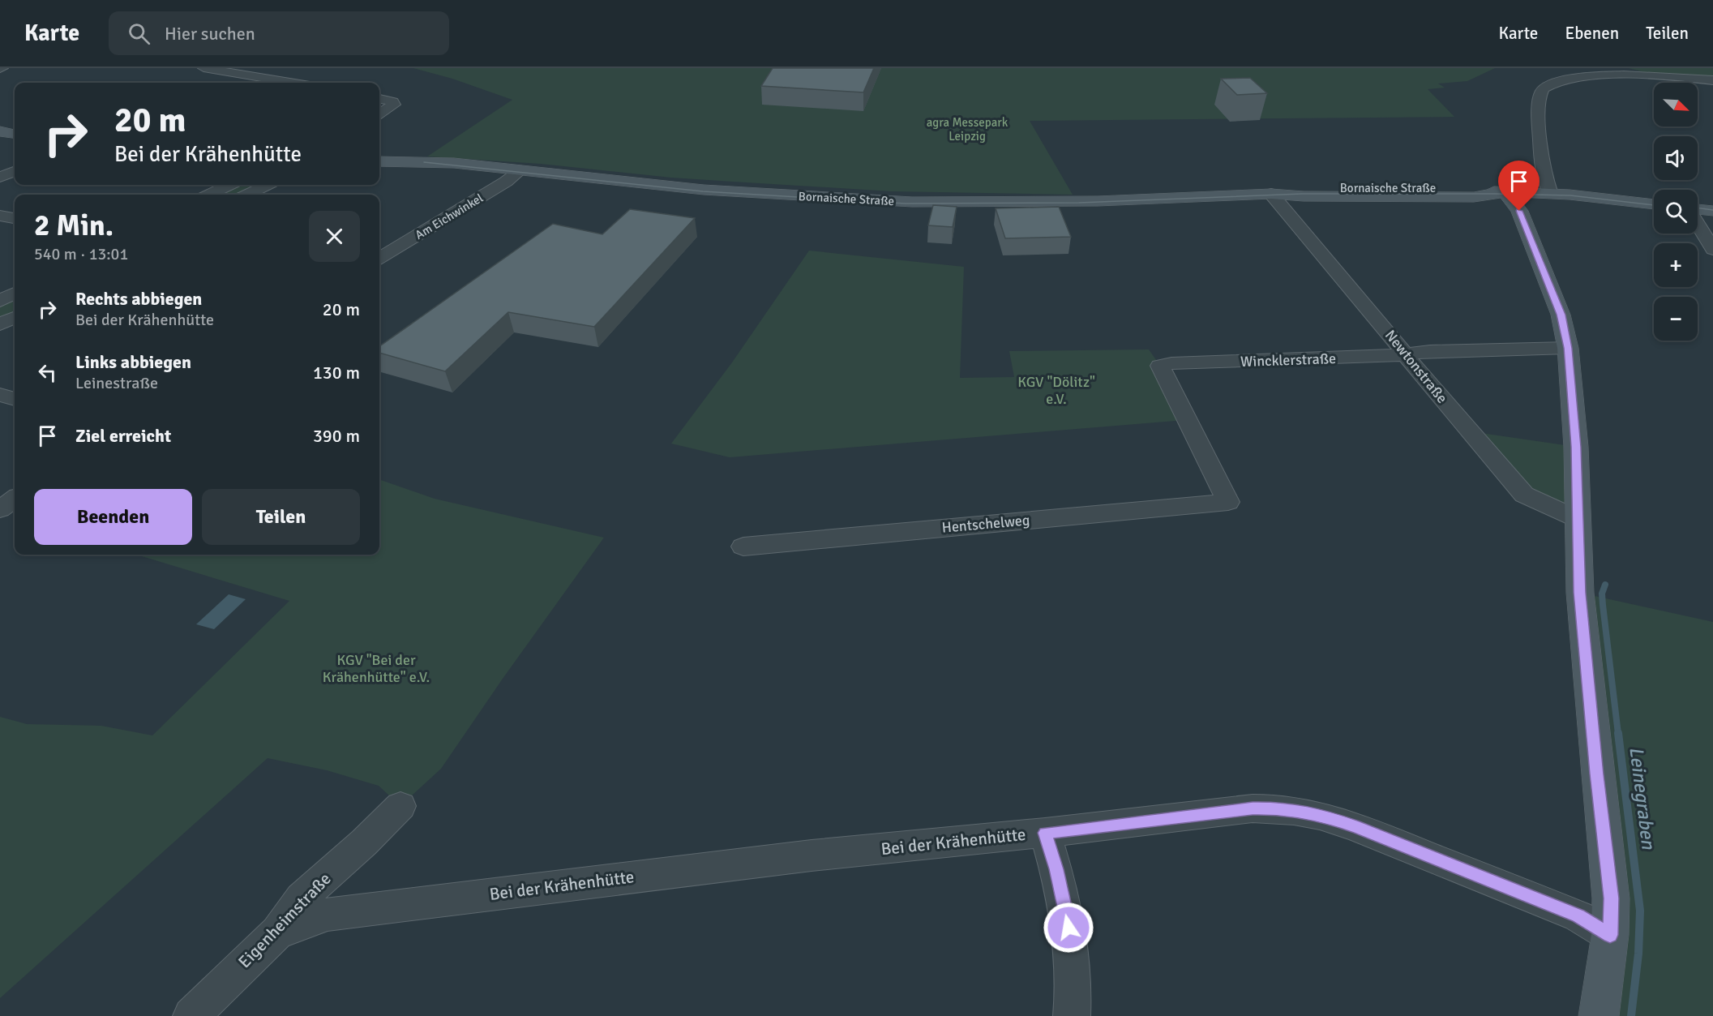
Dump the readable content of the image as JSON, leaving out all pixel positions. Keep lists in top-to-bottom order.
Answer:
{
  "streets": {
    "main road": ["Bornaische Straße"],
    "street": [
      "Am Eichwinkel",
      "Wincklerstraße",
      "Newtonstraße",
      "Hentschelweg",
      "Bei der Krähenhütte",
      "Eigenheimstraße"
    ]
  },
  "crossings": [
    ["Bornaische Straße", "Am Eichwinkel"],
    ["Bornaische Straße", "Newtonstraße"],
    ["Wincklerstraße", "Newtonstraße"],
    ["Wincklerstraße", "Hentschelweg"],
    ["Bei der Krähenhütte", "Eigenheimstraße"]
  ],
  "water": ["Leinegraben"],
  "parks": ["agra Messepark Leipzig", "KGV \"Dölitz\" e.V.", "KGV \"Bei der Krähenhütte\" e.V."],
  "north": "bottom right",
  "page": {
    "header": "Karte",
    "search": "Hier suchen",
    "nav": ["Karte", "Ebenen", "Teilen"],
    "map_buttons": ["+", "−"],
    "turn": ["20 m", "Bei der Krähenhütte"],
    "heading": ["2 Min.", "540 m · 13:01"],
    "list": [
      {
        "name": "Rechts abbiegen",
        "note": "Bei der Krähenhütte",
        "value": "20 m"
      },
      {
        "name": "Links abbiegen",
        "note": "Leinestraße",
        "value": "130 m"
      },
      {
        "name": "Ziel erreicht",
        "value": "390 m"
      }
    ],
    "buttons": ["Beenden", "Teilen"]
  }
}
